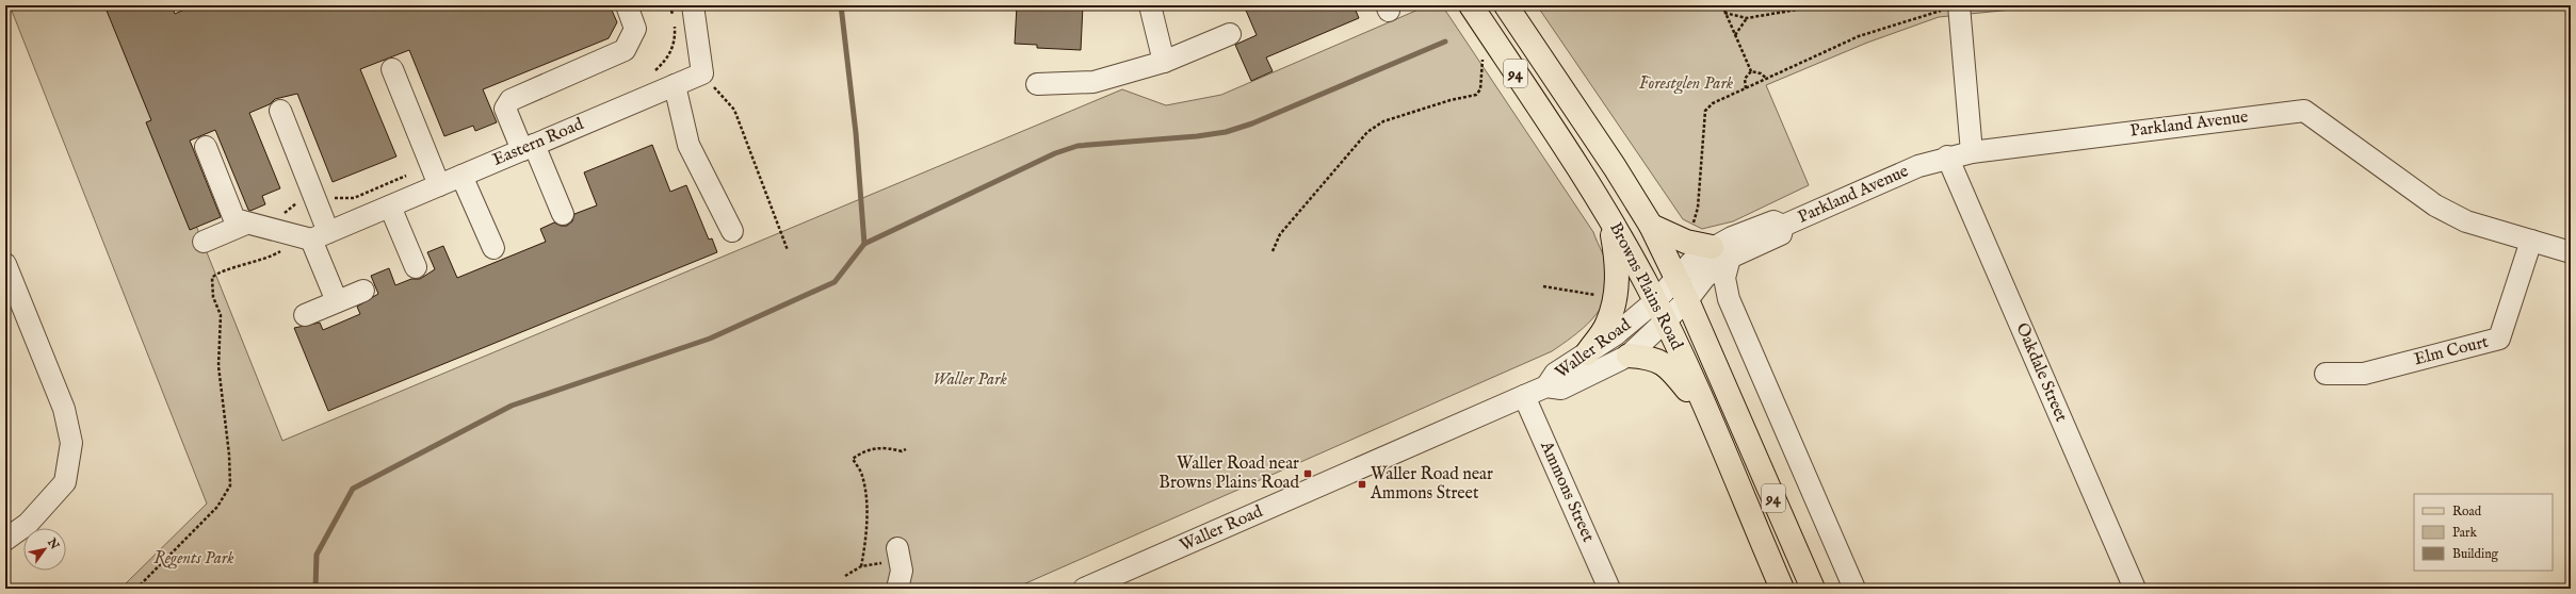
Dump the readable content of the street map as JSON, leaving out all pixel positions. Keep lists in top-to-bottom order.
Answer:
{
  "streets": {
    "main road": ["94", "Browns Plains Road"],
    "street": [
      "Parkland Avenue",
      "Eastern Road",
      "Waller Road",
      "Elm Court",
      "Oakdale Street",
      "Ammons Street"
    ]
  },
  "crossings": [
    ["Parkland Avenue", "Browns Plains Road"],
    ["Parkland Avenue", "Waller Road"],
    ["Parkland Avenue", "Elm Court"],
    ["Parkland Avenue", "Oakdale Street"],
    ["Browns Plains Road", "Waller Road"],
    ["Waller Road", "Ammons Street"]
  ],
  "parks": ["Forestglen Park", "Waller Park", "Regents Park"],
  "places": {
    "transit": ["Waller Road near Browns Plains Road", "Waller Road near Ammons Street"]
  },
  "legend": ["Road", "Park", "Building"],
  "north": "top right"
}
